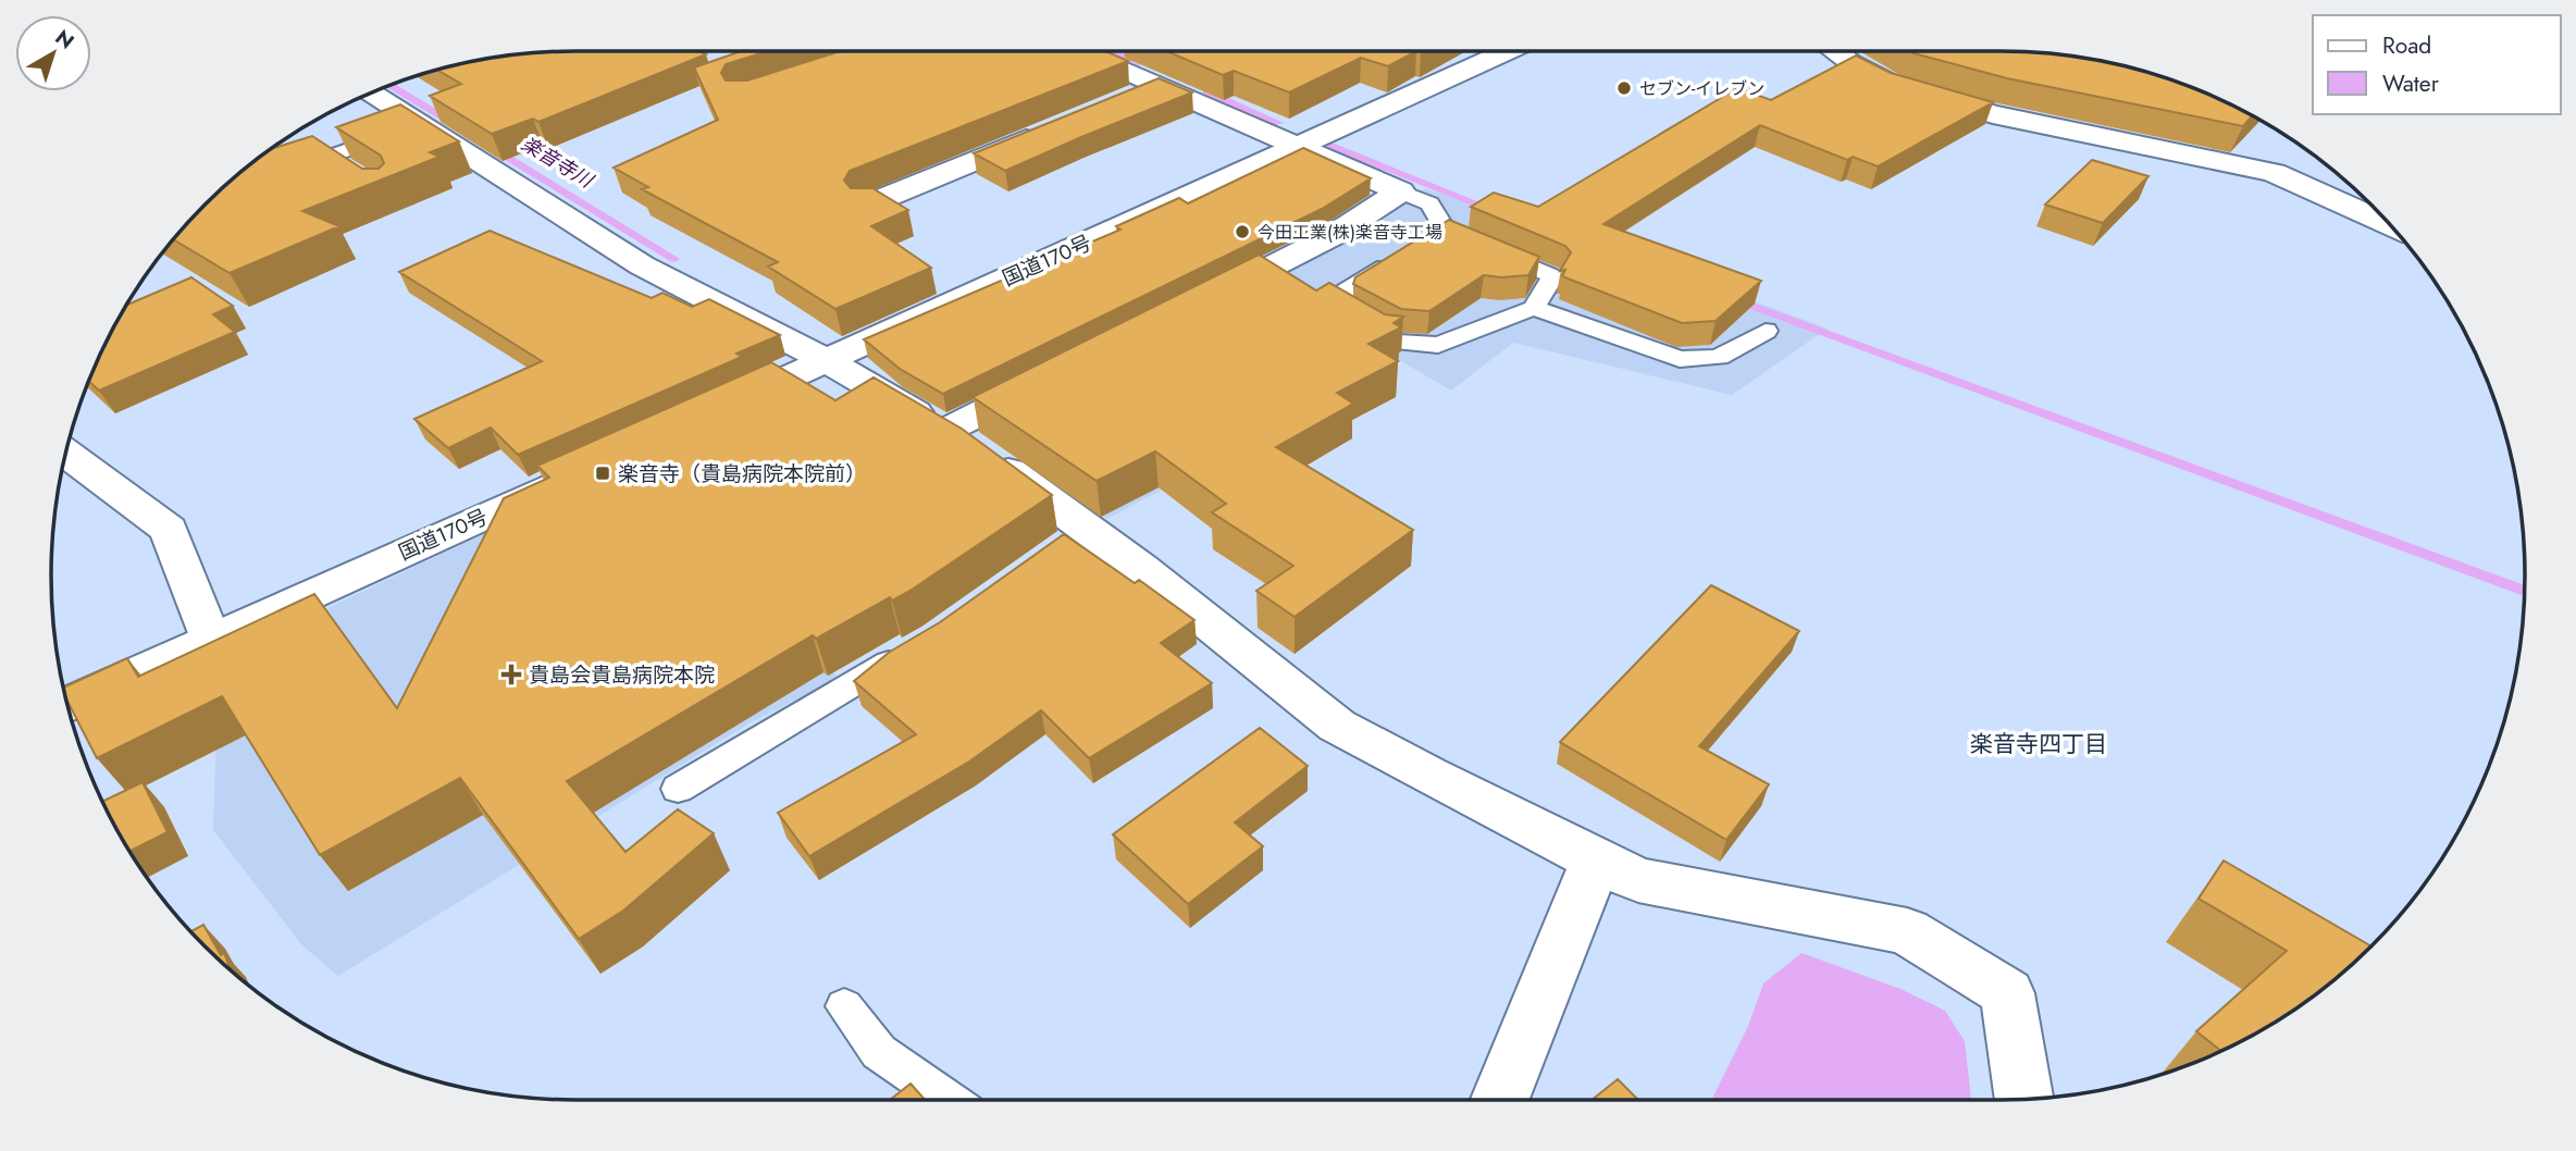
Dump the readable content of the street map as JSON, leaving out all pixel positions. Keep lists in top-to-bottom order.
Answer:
{
  "streets": {
    "main road": ["国道170号"]
  },
  "districts": ["楽音寺四丁目"],
  "water": ["楽音寺川"],
  "places": {
    "other": ["セブン-イレブン", "今田工業(株)楽音寺工場"],
    "transit": ["楽音寺（貴島病院本院前）"],
    "health": ["貴島会貴島病院本院"]
  },
  "legend": ["Road", "Water"],
  "north": "top right"
}
